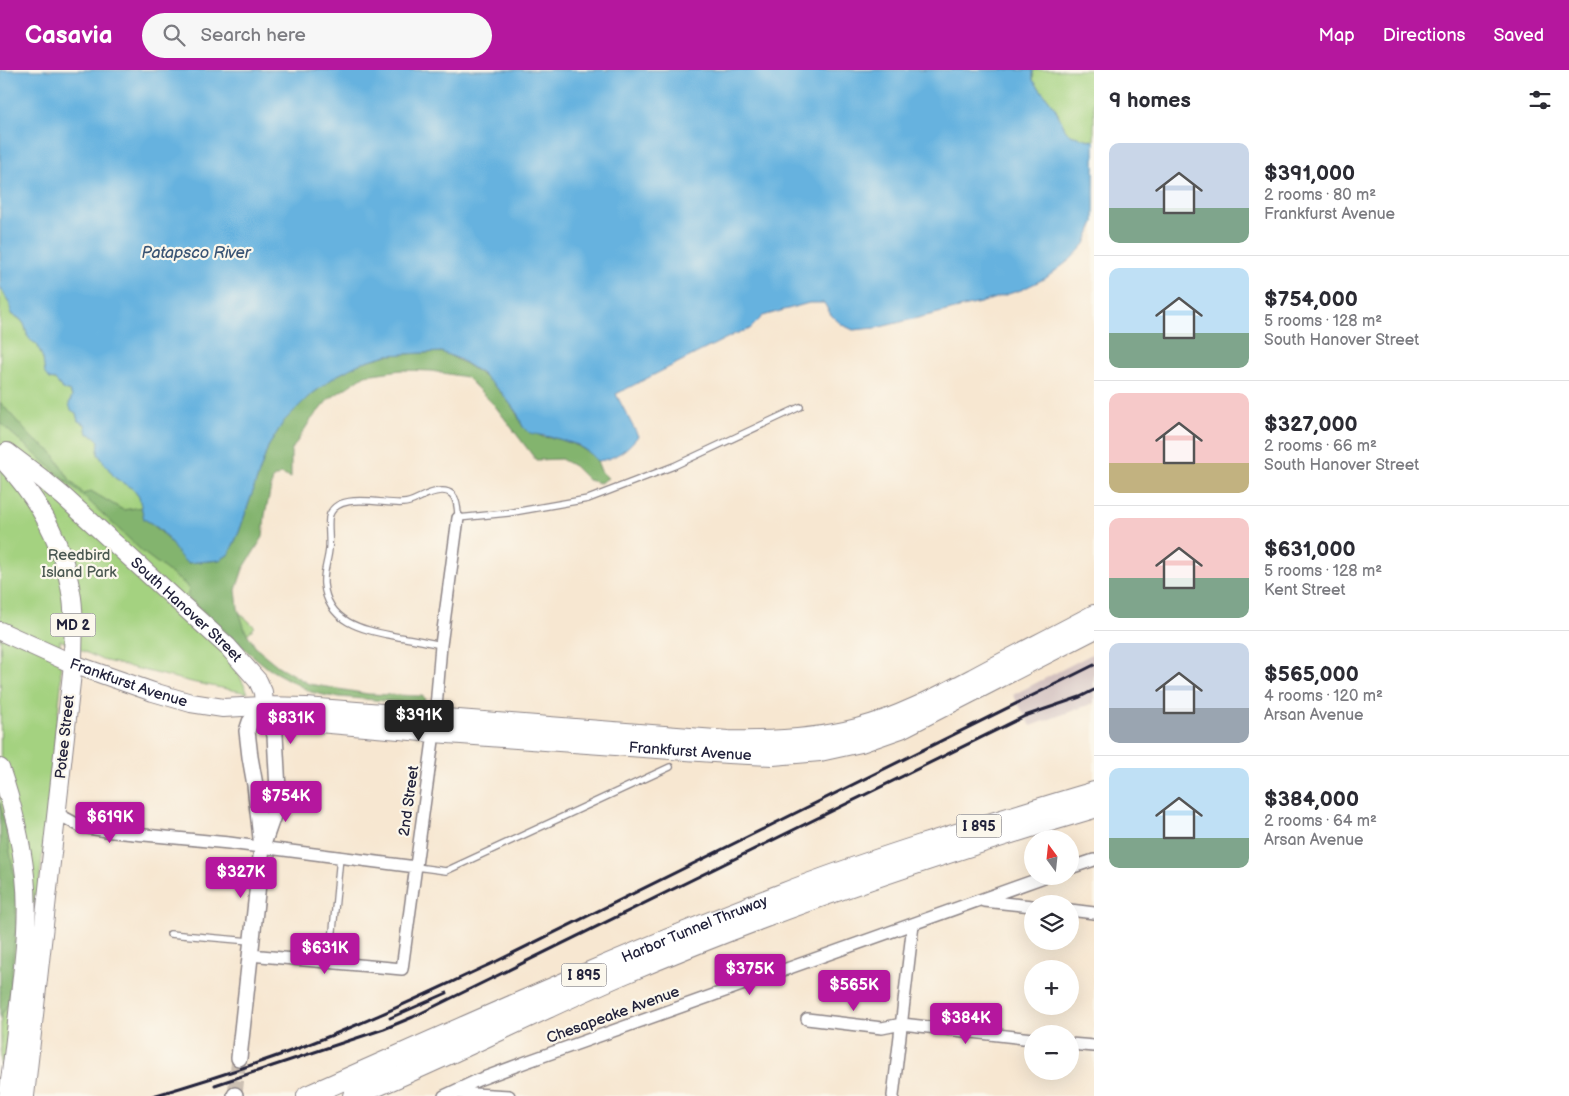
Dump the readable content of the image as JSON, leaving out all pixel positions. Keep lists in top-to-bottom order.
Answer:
{
  "streets": {
    "highway": ["I 895", "Harbor Tunnel Thruway"],
    "main road": [
      "South Hanover Street",
      "MD 2",
      "Frankfurst Avenue",
      "Potee Street"
    ],
    "street": ["2nd Street", "Chesapeake Avenue"]
  },
  "crossings": [
    ["South Hanover Street", "Frankfurst Avenue"],
    ["Frankfurst Avenue", "Potee Street"],
    ["Frankfurst Avenue", "2nd Street"]
  ],
  "water": ["Patapsco River"],
  "parks": ["Reedbird Island Park"],
  "north": "top",
  "page": {
    "header": "Casavia",
    "search": "Search here",
    "nav": ["Map", "Directions", "Saved"],
    "heading": "9 homes",
    "list": [
      {
        "name": "$391,000",
        "note": "2 rooms · 80 m² · Frankfurst Avenue"
      },
      {
        "name": "$754,000",
        "note": "5 rooms · 128 m² · South Hanover Street"
      },
      {
        "name": "$327,000",
        "note": "2 rooms · 66 m² · South Hanover Street"
      },
      {
        "name": "$631,000",
        "note": "5 rooms · 128 m² · Kent Street"
      },
      {
        "name": "$565,000",
        "note": "4 rooms · 120 m² · Arsan Avenue"
      },
      {
        "name": "$384,000",
        "note": "2 rooms · 64 m² · Arsan Avenue"
      }
    ],
    "price": [
      "$391K",
      "$831K",
      "$754K",
      "$619K",
      "$327K",
      "$631K",
      "$375K",
      "$565K",
      "$384K"
    ],
    "map_buttons": ["+", "−"]
  }
}
